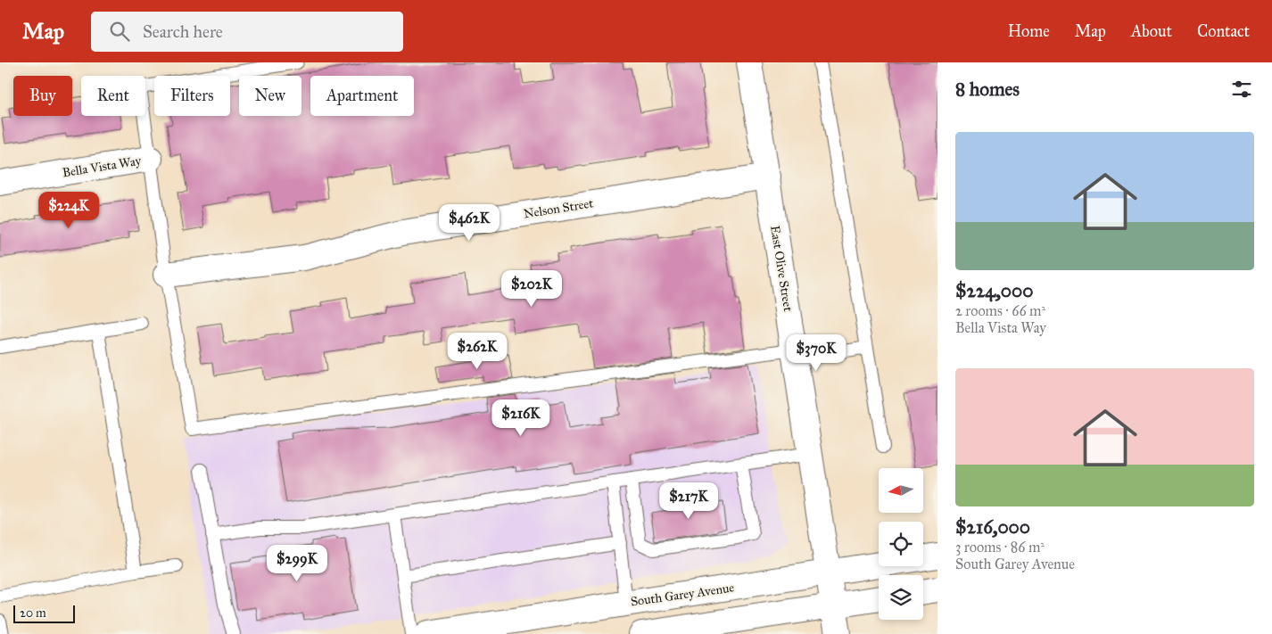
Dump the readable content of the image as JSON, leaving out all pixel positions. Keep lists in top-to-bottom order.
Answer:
{
  "streets": {
    "street": [
      "Bella Vista Way",
      "Nelson Street",
      "East Olive Street",
      "South Garey Avenue"
    ]
  },
  "crossings": [
    ["Nelson Street", "East Olive Street"],
    ["East Olive Street", "South Garey Avenue"]
  ],
  "scale_bar": "20 m",
  "north": "left",
  "page": {
    "header": "Map",
    "search": "Search here",
    "nav": [
      "Home",
      "Map",
      "About",
      "Contact"
    ],
    "heading": "8 homes",
    "chip": [
      "Buy",
      "Rent",
      "Filters",
      "New",
      "Apartment"
    ],
    "list": [
      {
        "name": "$224,000",
        "note": "2 rooms · 66 m² · Bella Vista Way"
      },
      {
        "name": "$216,000",
        "note": "3 rooms · 86 m² · South Garey Avenue"
      }
    ],
    "price": [
      "$224K",
      "$462K",
      "$202K",
      "$262K",
      "$370K",
      "$216K",
      "$217K",
      "$299K"
    ],
    "scale": "20 m"
  }
}
